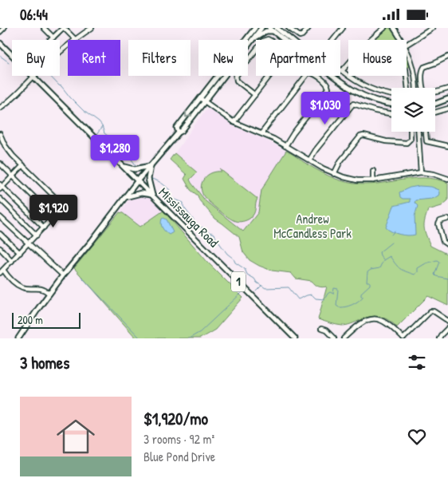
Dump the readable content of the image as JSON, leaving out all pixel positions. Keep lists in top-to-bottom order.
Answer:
{
  "streets": {
    "main road": ["Mississauga Road", "1"]
  },
  "parks": ["Andrew McCandless Park"],
  "scale_bar": "200 m",
  "page": {
    "status": "06:44",
    "chip": [
      "Buy",
      "Rent",
      "Filters",
      "New",
      "Apartment",
      "House"
    ],
    "price": ["$1,030", "$1,280", "$1,920"],
    "scale": "200 m",
    "heading": "3 homes",
    "list": [
      {
        "name": "$1,920/mo",
        "note": "3 rooms · 92 m² · Blue Pond Drive"
      }
    ]
  }
}
